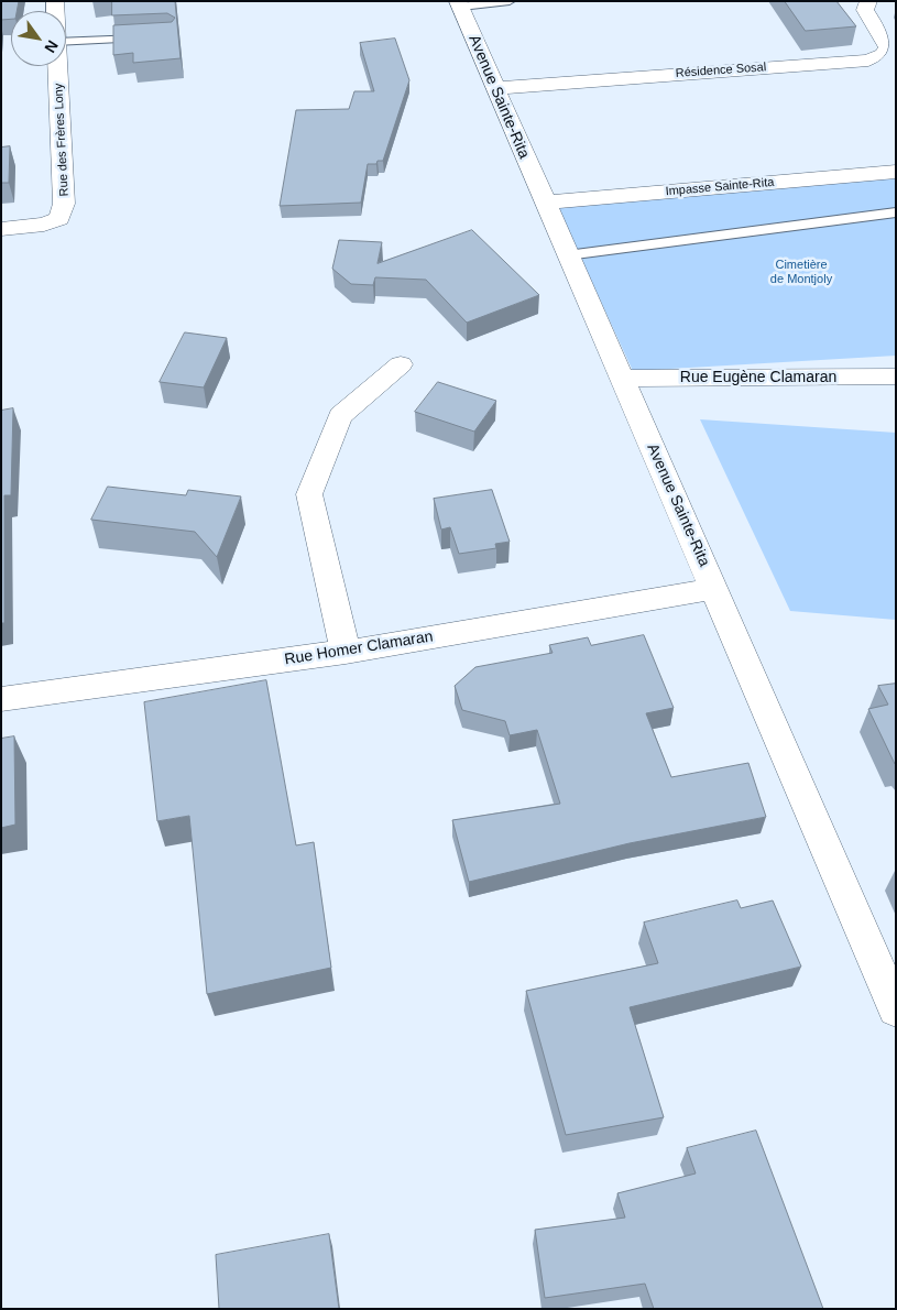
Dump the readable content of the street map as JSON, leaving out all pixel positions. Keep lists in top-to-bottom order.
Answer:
{
  "streets": {
    "street": [
      "Résidence Sosal",
      "Avenue Sainte-Rita",
      "Rue des Frères Lony",
      "Impasse Sainte-Rita",
      "Rue Eugène Clamaran",
      "Rue Homer Clamaran"
    ]
  },
  "crossings": [
    ["Résidence Sosal", "Avenue Sainte-Rita"],
    ["Avenue Sainte-Rita", "Impasse Sainte-Rita"],
    ["Avenue Sainte-Rita", "Rue Eugène Clamaran"],
    ["Avenue Sainte-Rita", "Rue Homer Clamaran"]
  ],
  "parks": ["Cimetière de Montjoly"],
  "north": "bottom right"
}
